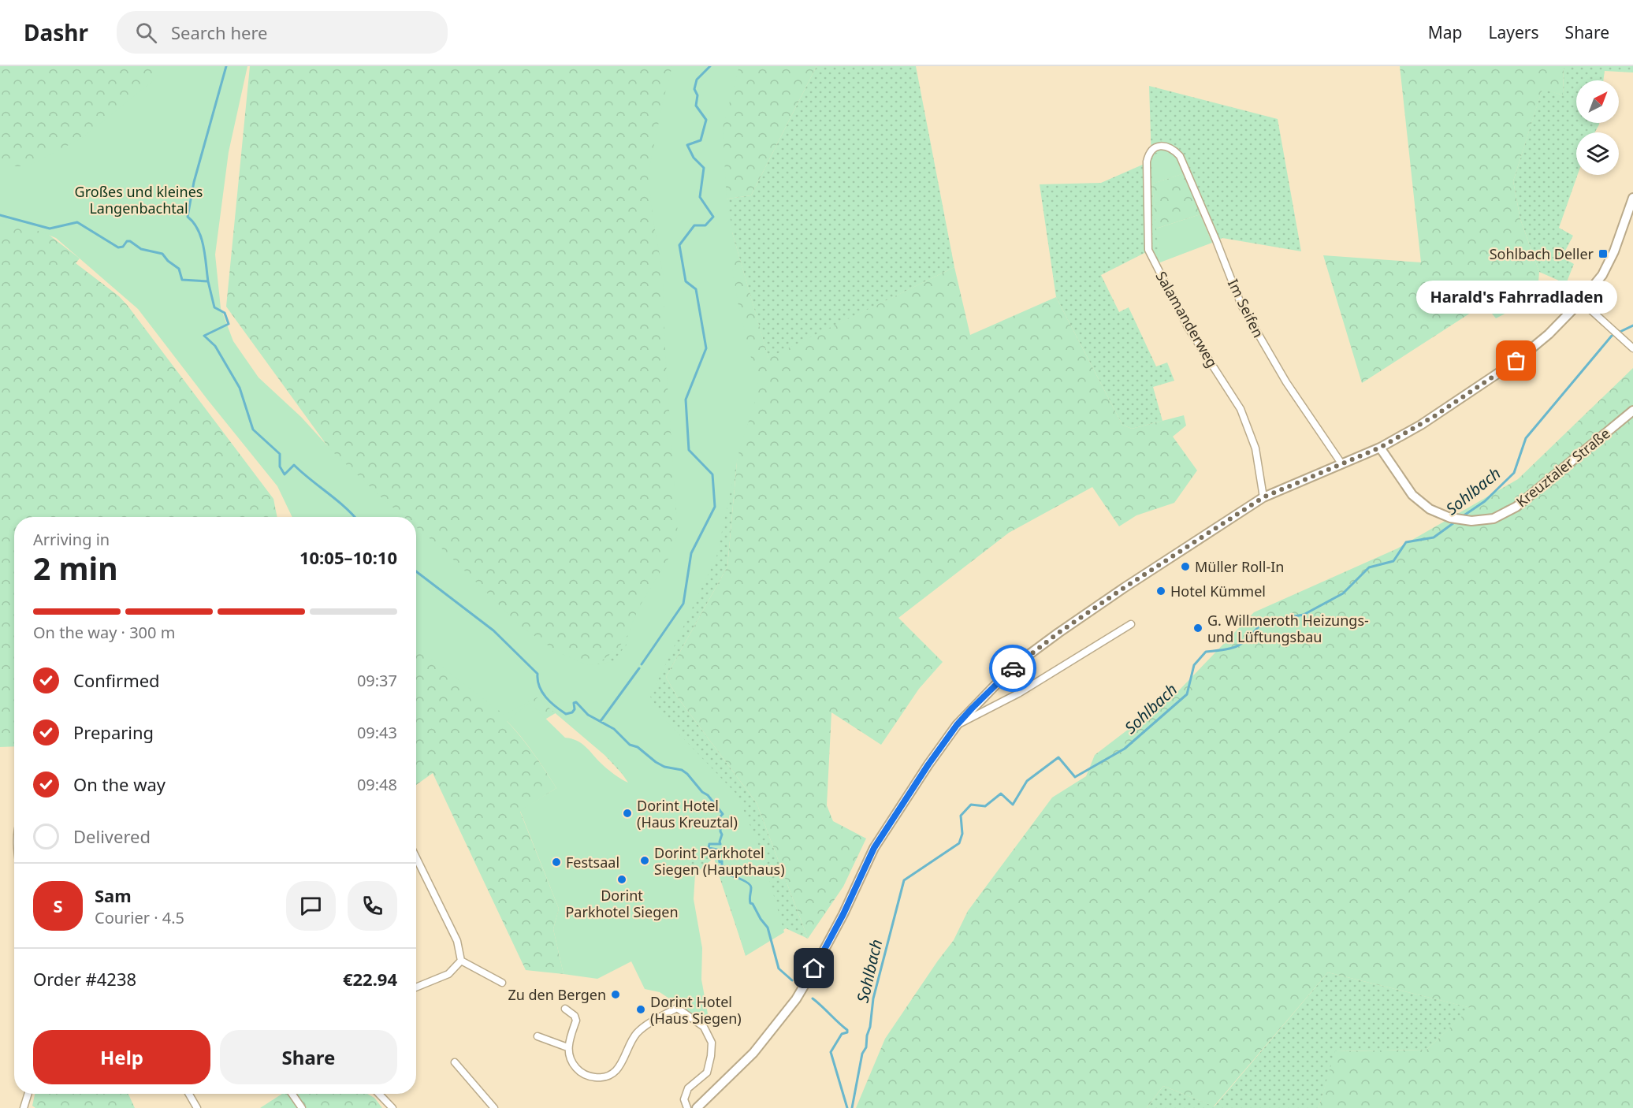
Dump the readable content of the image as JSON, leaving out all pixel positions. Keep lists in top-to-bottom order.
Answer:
{
  "streets": {
    "street": ["Im Seifen", "Salamanderweg", "Kreuztaler Straße"]
  },
  "crossings": [
    ["Im Seifen", "Salamanderweg"]
  ],
  "water": ["Sohlbach"],
  "parks": ["Großes und kleines Langenbachtal"],
  "places": {
    "transit": ["Sohlbach Deller"],
    "other": [
      "Harald's Fahrradladen",
      "Müller Roll-In",
      "Hotel Kümmel",
      "G. Willmeroth Heizungs- und Lüftungsbau",
      "Dorint Hotel (Haus Kreuztal)",
      "Dorint Parkhotel Siegen (Haupthaus)",
      "Festsaal",
      "Dorint Parkhotel Siegen",
      "Zu den Bergen",
      "Dorint Hotel (Haus Siegen)"
    ]
  },
  "north": "top right",
  "page": {
    "header": "Dashr",
    "search": "Search here",
    "nav": ["Map", "Layers", "Share"],
    "bubble": "Harald's Fahrradladen",
    "heading": ["2 min", "Arriving in", "10:05–10:10"],
    "panel": [
      "Sam",
      "Courier · 4.5",
      "Order #4238",
      "€22.94"
    ],
    "bar": "On the way · 300 m",
    "list": [
      ["Confirmed", "09:37"],
      ["Preparing", "09:43"],
      ["On the way", "09:48"],
      "Delivered"
    ],
    "round": "S",
    "buttons": ["Help", "Share"]
  }
}
